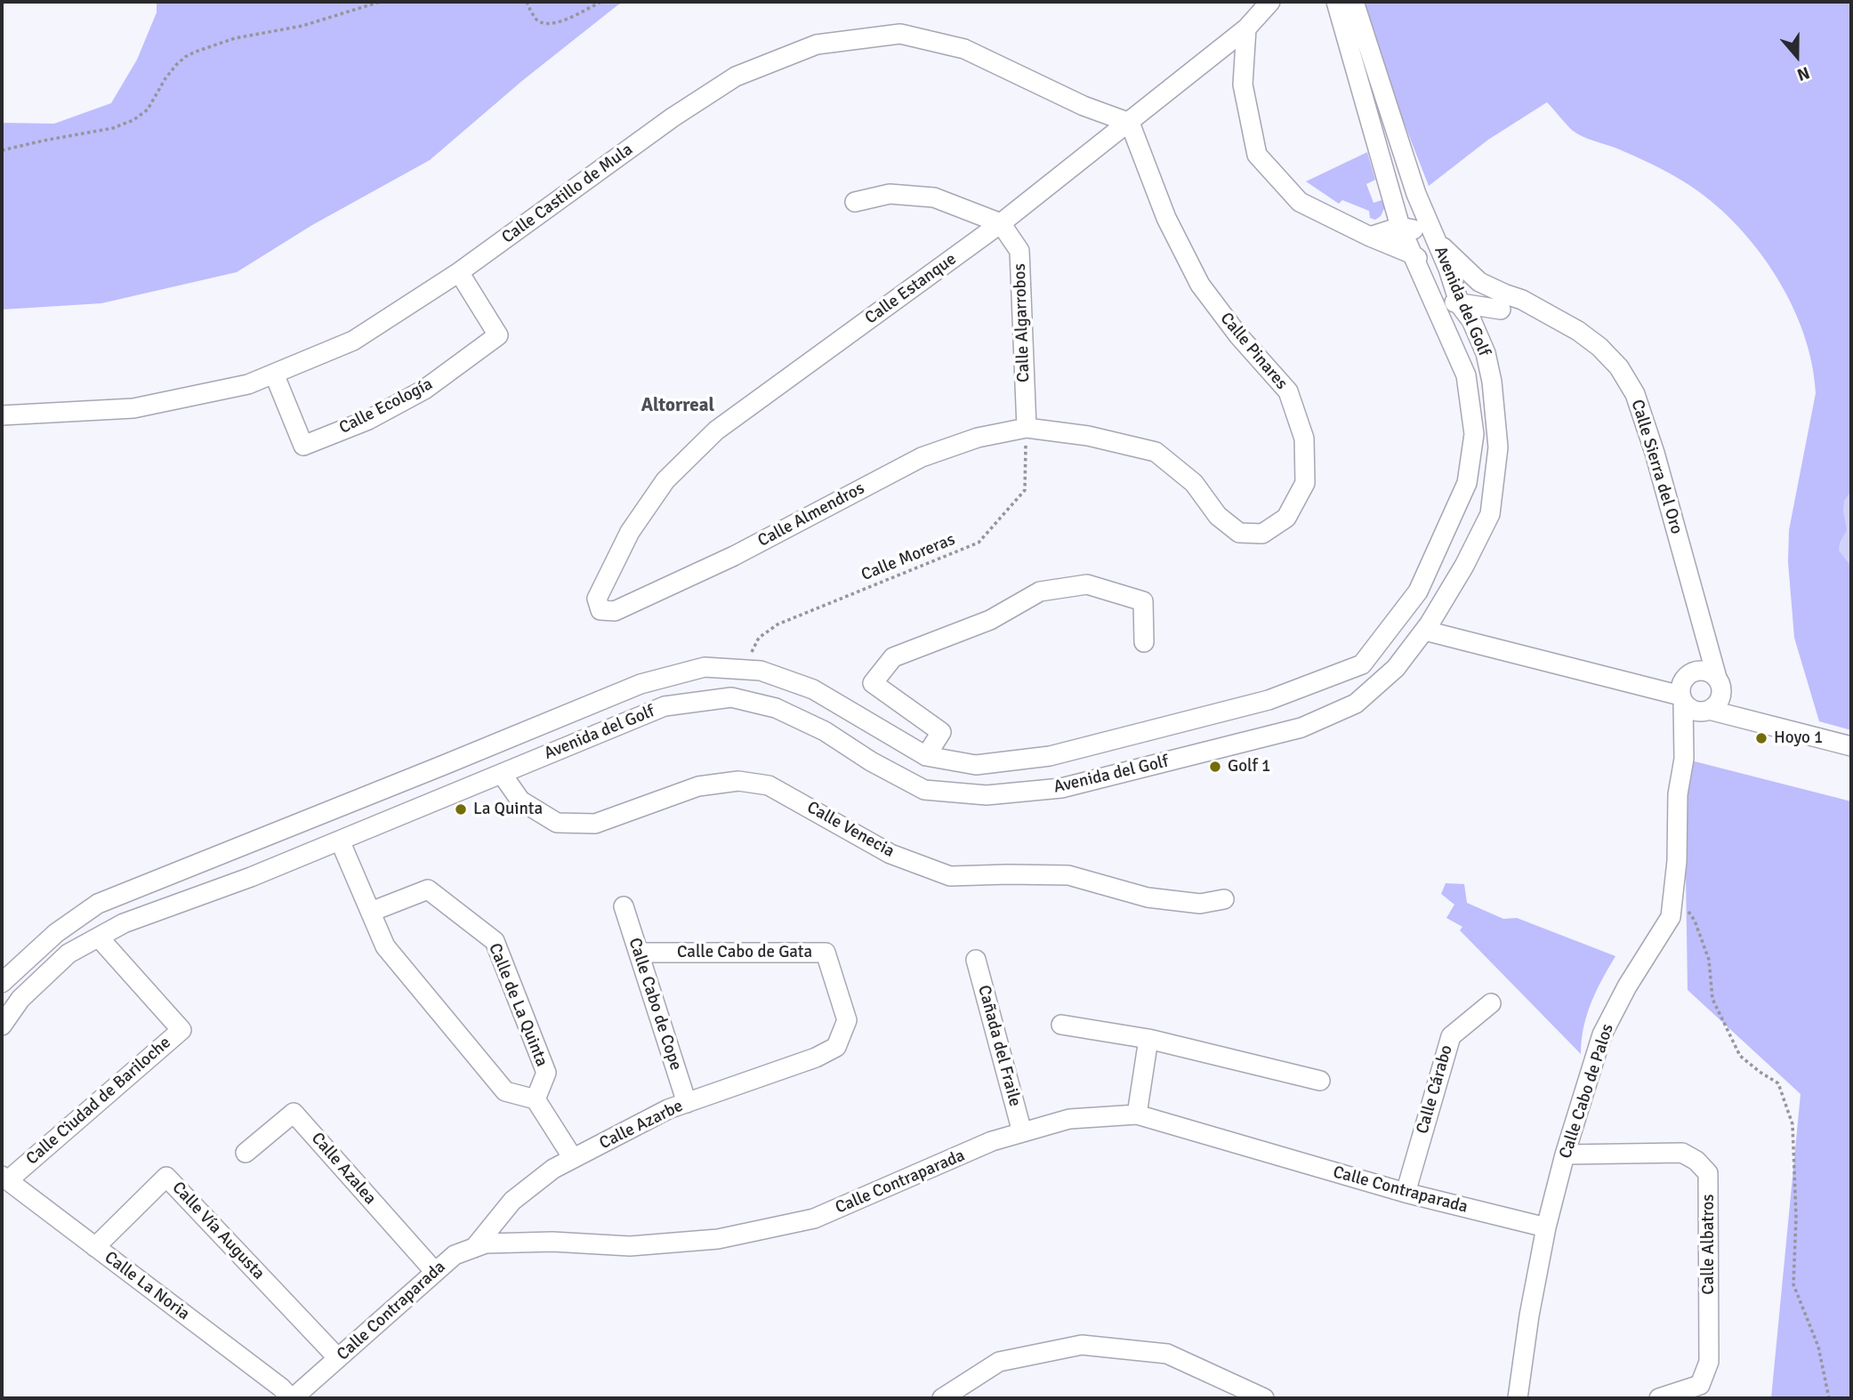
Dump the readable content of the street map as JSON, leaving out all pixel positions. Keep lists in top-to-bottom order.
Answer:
{
  "streets": {
    "street": [
      "Calle Castillo de Mula",
      "Calle Estanque",
      "Avenida del Golf",
      "Calle Algarrobos",
      "Calle Pinares",
      "Calle Ecología",
      "Calle Sierra del Oro",
      "Calle Almendros",
      "Calle Venecia",
      "Calle Cabo de Gata",
      "Calle Cabo de Cope",
      "Calle de La Quinta",
      "Cañada del Fraile",
      "Calle Cárabo",
      "Calle Cabo de Palos",
      "Calle Ciudad de Bariloche",
      "Calle Azarbe",
      "Calle Azalea",
      "Calle Contraparada",
      "Calle Vía Augusta",
      "Calle Albatros",
      "Calle La Noria"
    ],
    "path": ["Calle Moreras"]
  },
  "crossings": [
    ["Calle Castillo de Mula", "Calle Estanque"],
    ["Calle Castillo de Mula", "Calle Pinares"],
    ["Calle Castillo de Mula", "Calle Ecología"],
    ["Calle Estanque", "Calle Algarrobos"],
    ["Calle Estanque", "Calle Pinares"],
    ["Calle Estanque", "Calle Almendros"],
    ["Avenida del Golf", "Calle Sierra del Oro"],
    ["Avenida del Golf", "Calle Moreras"],
    ["Avenida del Golf", "Calle Venecia"],
    ["Avenida del Golf", "Calle Ciudad de Bariloche"],
    ["Calle Algarrobos", "Calle Pinares"],
    ["Calle Algarrobos", "Calle Almendros"],
    ["Calle Algarrobos", "Calle Moreras"],
    ["Calle Pinares", "Calle Almendros"],
    ["Calle Pinares", "Calle Moreras"],
    ["Calle Sierra del Oro", "Calle Cabo de Palos"],
    ["Calle Almendros", "Calle Moreras"],
    ["Calle Cabo de Gata", "Calle Cabo de Cope"],
    ["Calle Cabo de Gata", "Calle Azarbe"],
    ["Calle Cabo de Cope", "Calle Azarbe"],
    ["Cañada del Fraile", "Calle Contraparada"],
    ["Calle Cárabo", "Calle Contraparada"],
    ["Calle Cabo de Palos", "Calle Contraparada"],
    ["Calle Cabo de Palos", "Calle Albatros"],
    ["Calle Ciudad de Bariloche", "Calle La Noria"],
    ["Calle Azarbe", "Calle Contraparada"],
    ["Calle Azalea", "Calle Contraparada"],
    ["Calle Contraparada", "Calle Vía Augusta"],
    ["Calle Contraparada", "Calle La Noria"],
    ["Calle Vía Augusta", "Calle La Noria"]
  ],
  "districts": ["Altorreal"],
  "places": ["Hoyo 1", "Golf 1", "La Quinta"],
  "north": "bottom"
}
